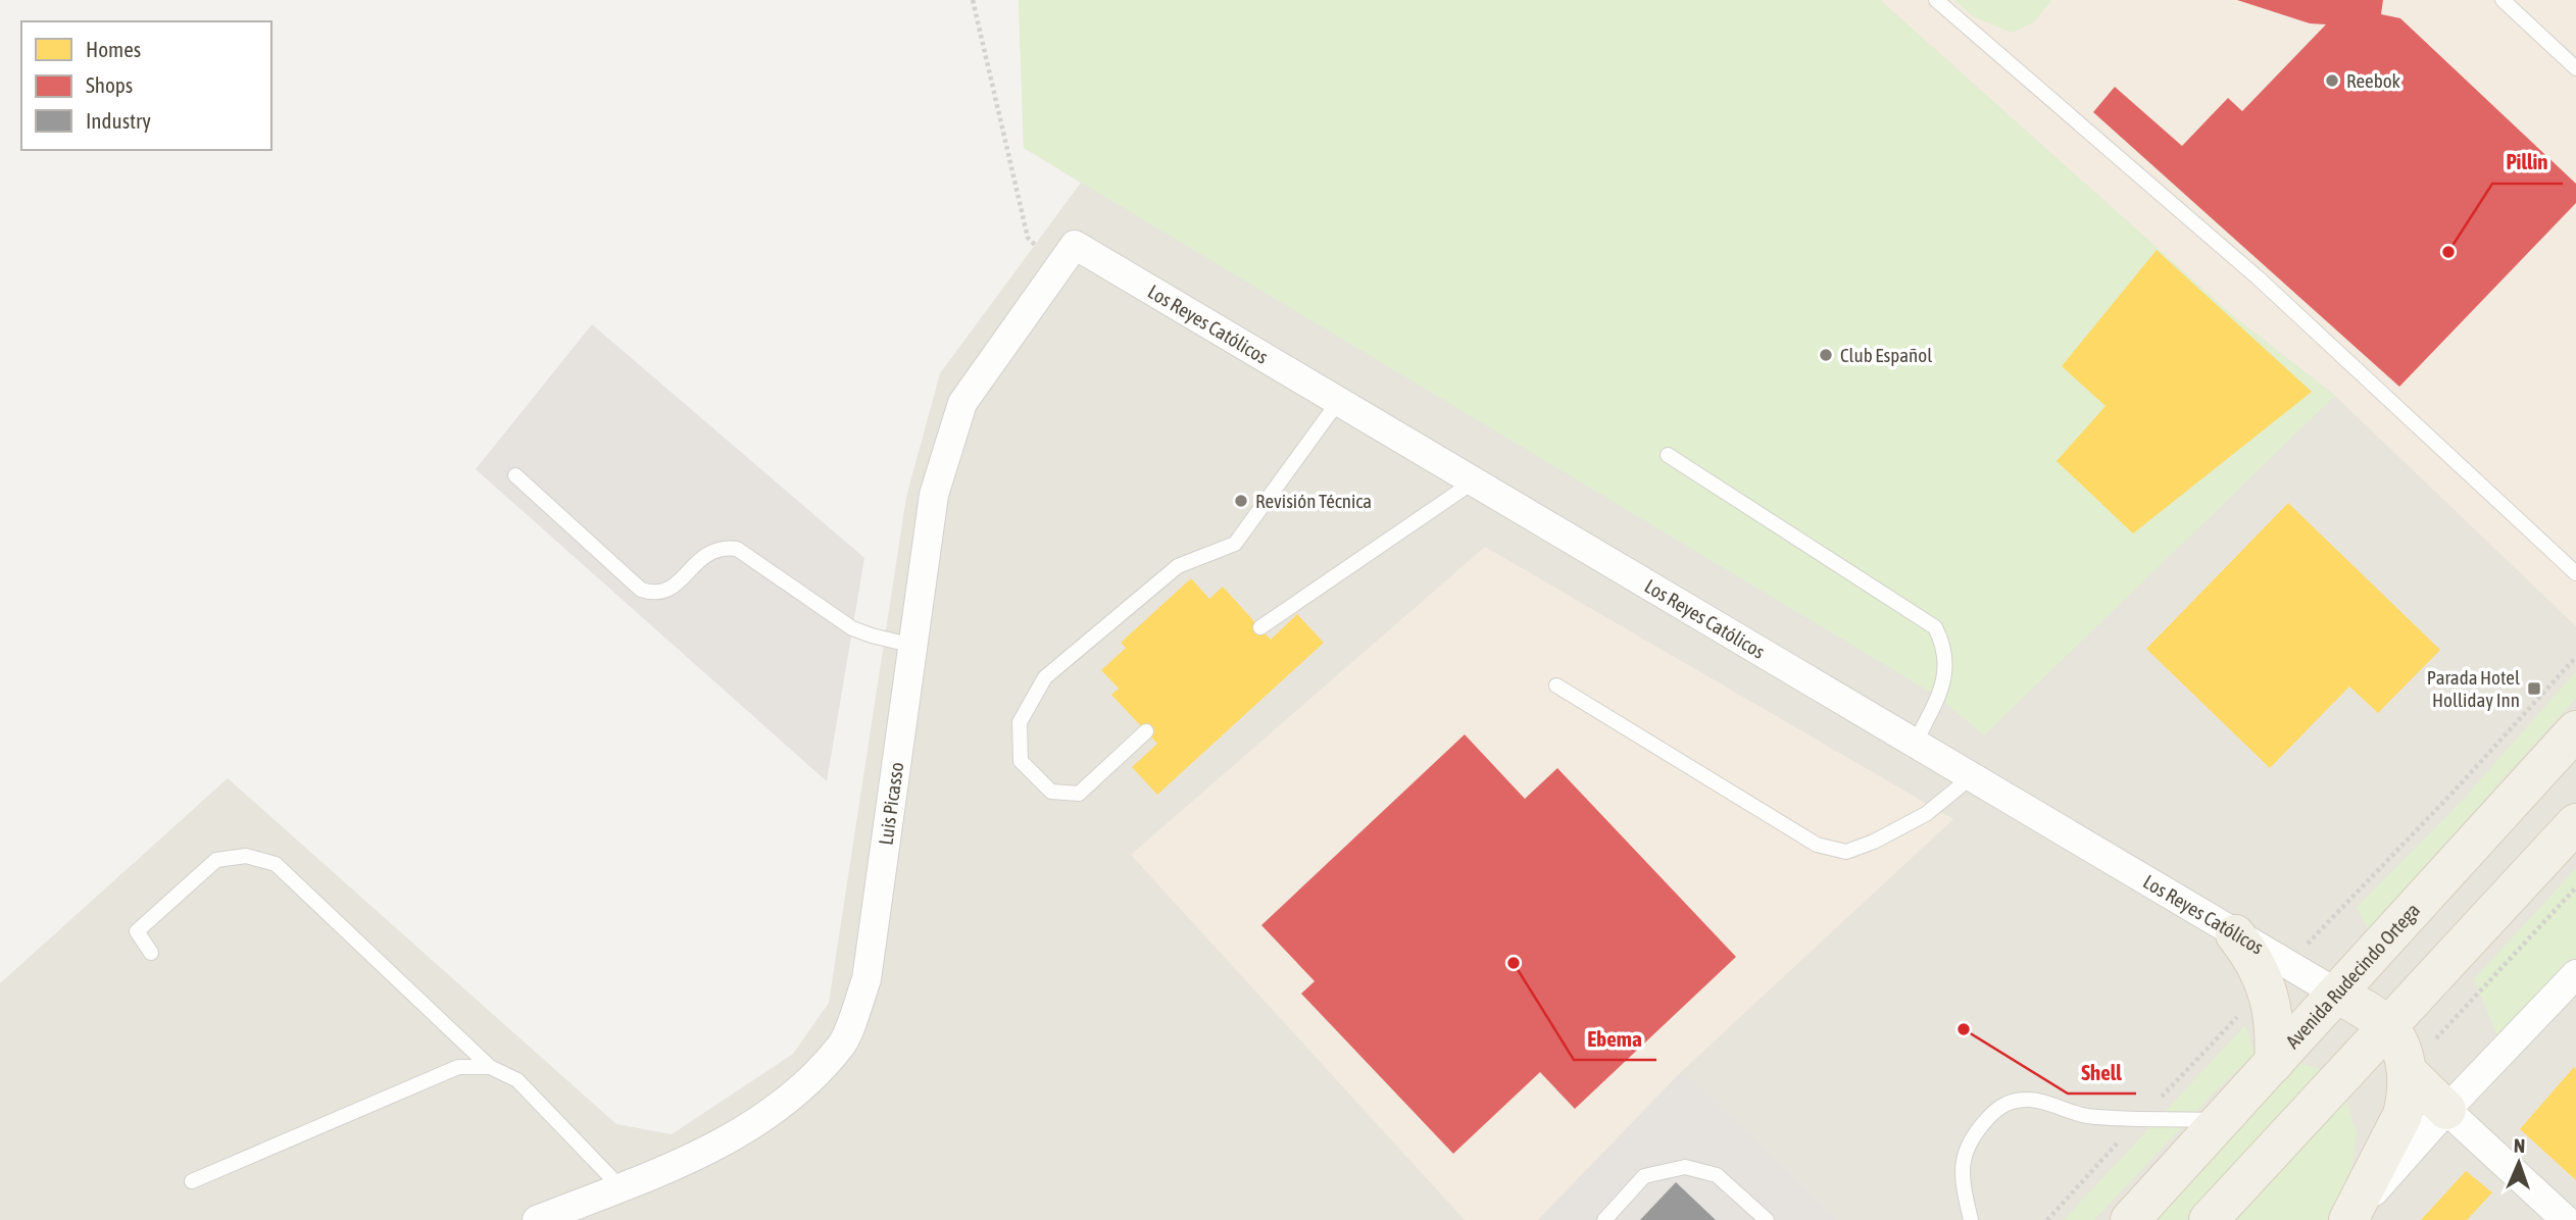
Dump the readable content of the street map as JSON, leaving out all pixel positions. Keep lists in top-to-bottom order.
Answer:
{
  "streets": {
    "main road": ["Avenida Rudecindo Ortega"],
    "street": ["Los Reyes Católicos", "Luis Picasso"]
  },
  "crossings": [
    ["Los Reyes Católicos", "Luis Picasso"],
    ["Los Reyes Católicos", "Avenida Rudecindo Ortega"]
  ],
  "places": {
    "other": [
      "Reebok",
      "Pillin",
      "Club Español",
      "Revisión Técnica",
      "Ebema",
      "Shell"
    ],
    "transit": ["Parada Hotel Holliday Inn"]
  },
  "legend": ["Homes", "Shops", "Industry"],
  "north": "top"
}
